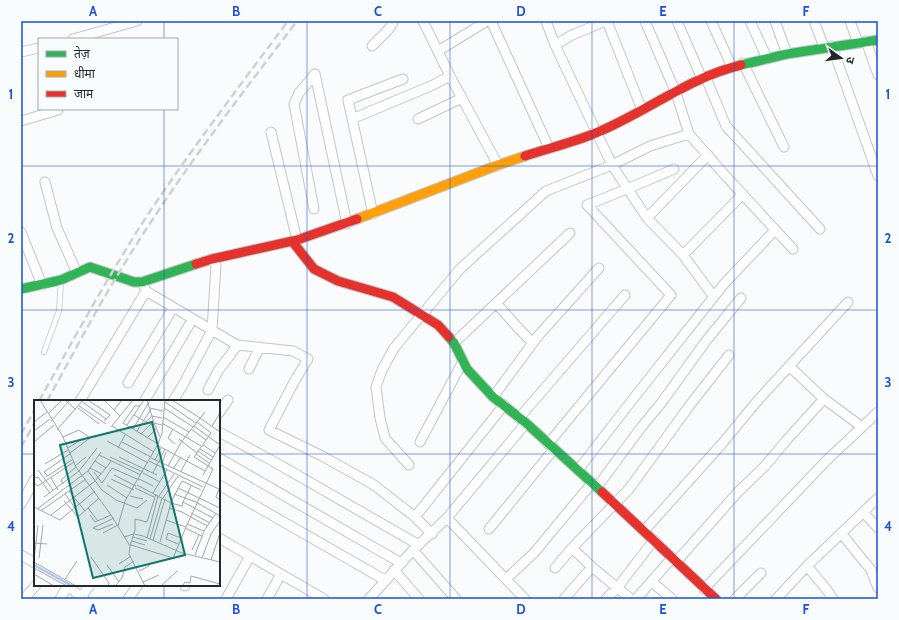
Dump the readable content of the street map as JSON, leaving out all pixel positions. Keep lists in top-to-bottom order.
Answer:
{
  "legend": ["तेज़", "धीमा", "जाम"],
  "north": "right",
  "grid": {
    "columns": [
      "A",
      "B",
      "C",
      "D",
      "E",
      "F"
    ],
    "rows": [
      "1",
      "2",
      "3",
      "4"
    ]
  }
}
